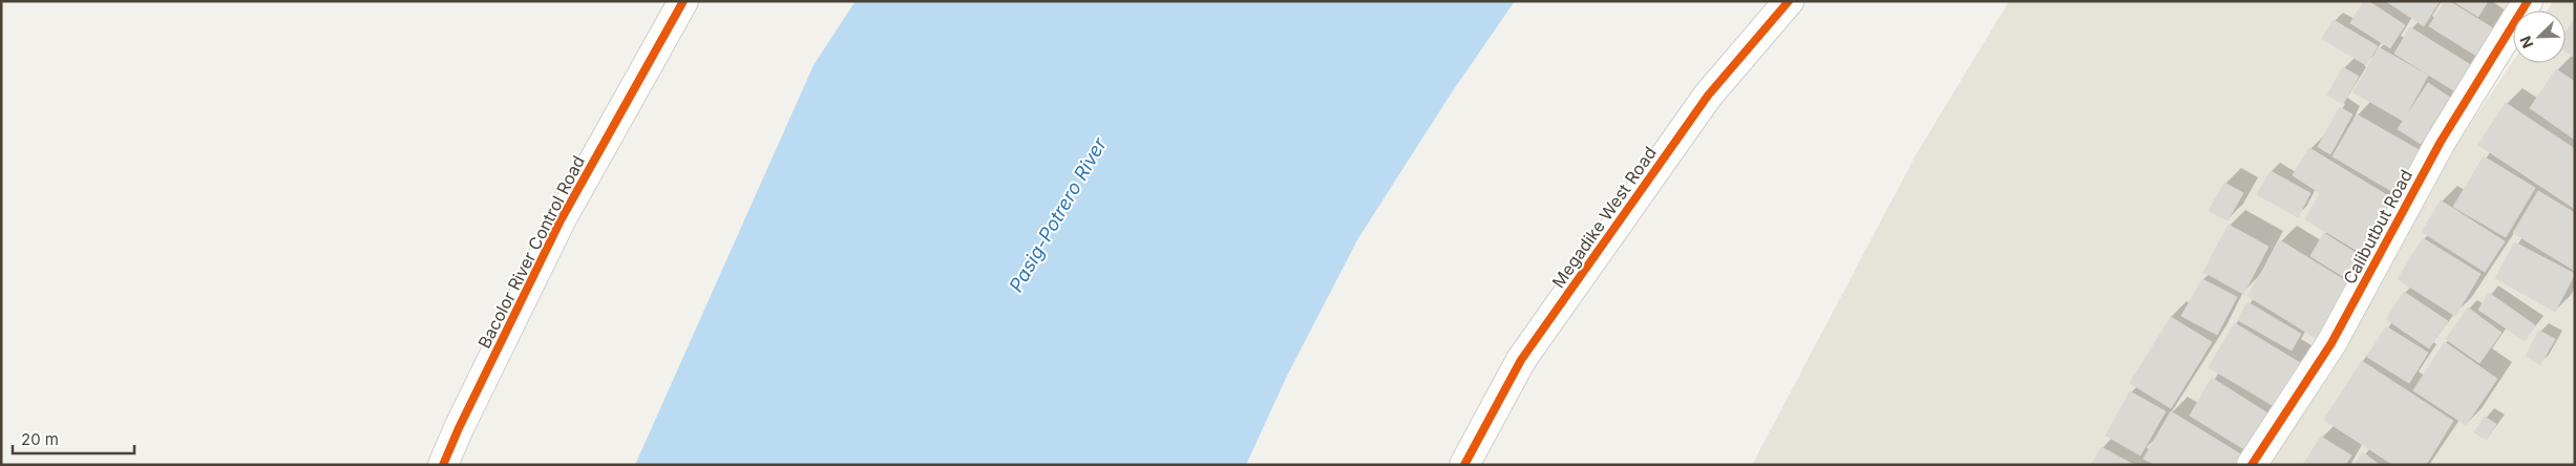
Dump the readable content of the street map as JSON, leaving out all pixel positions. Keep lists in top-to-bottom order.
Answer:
{
  "streets": {
    "street": ["Megadike West Road", "Calibutbut Road", "Bacolor River Control Road"]
  },
  "water": ["Pasig-Potrero River"],
  "scale_bar": "20 m",
  "north": "bottom left"
}
